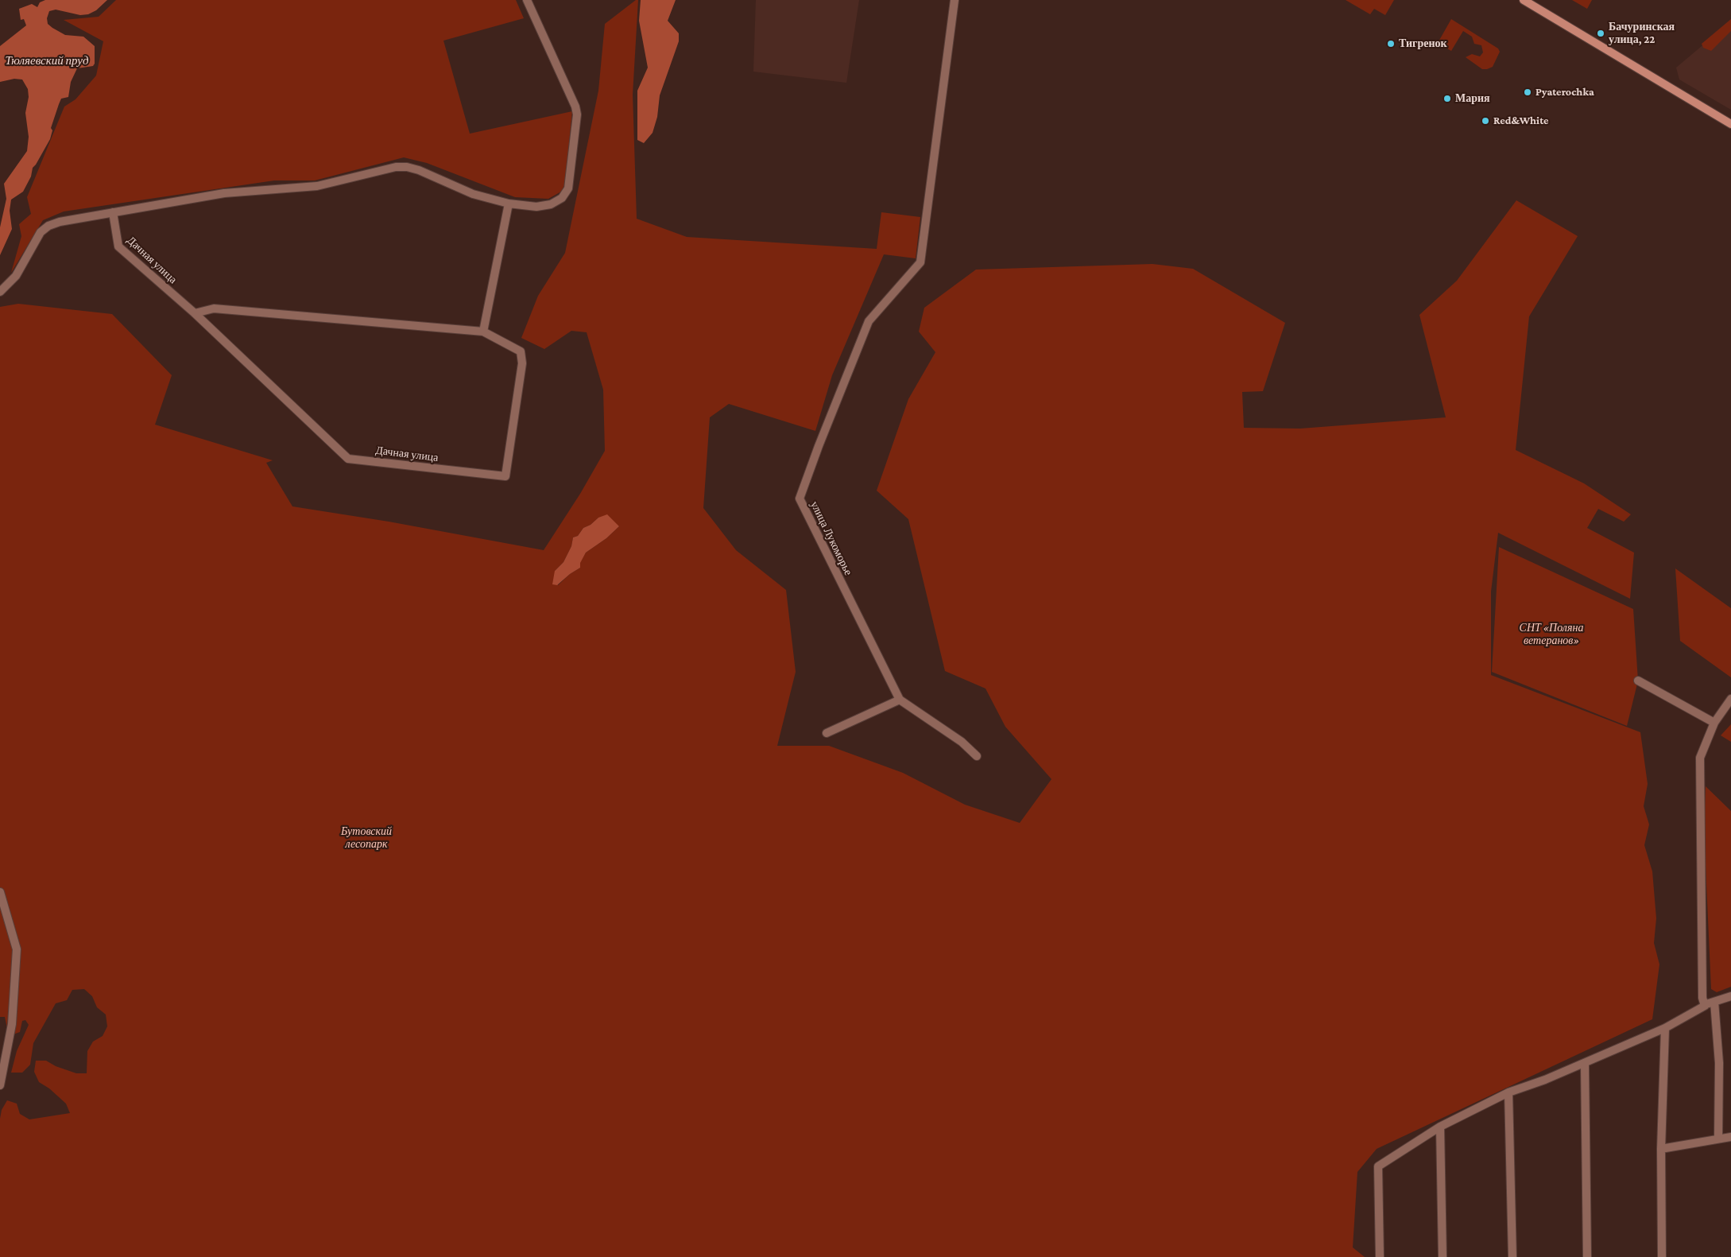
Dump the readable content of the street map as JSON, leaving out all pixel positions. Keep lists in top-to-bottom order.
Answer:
{
  "streets": {
    "street": ["Дачная улица", "улица Лукоморье"]
  },
  "water": ["Тюляевский пруд"],
  "parks": ["СНТ «Поляна ветеранов»", "Бутовский лесопарк"],
  "places": [
    "Бачуринская улица, 22",
    "Тигренок",
    "Pyaterochka",
    "Мария",
    "Red&White"
  ]
}
